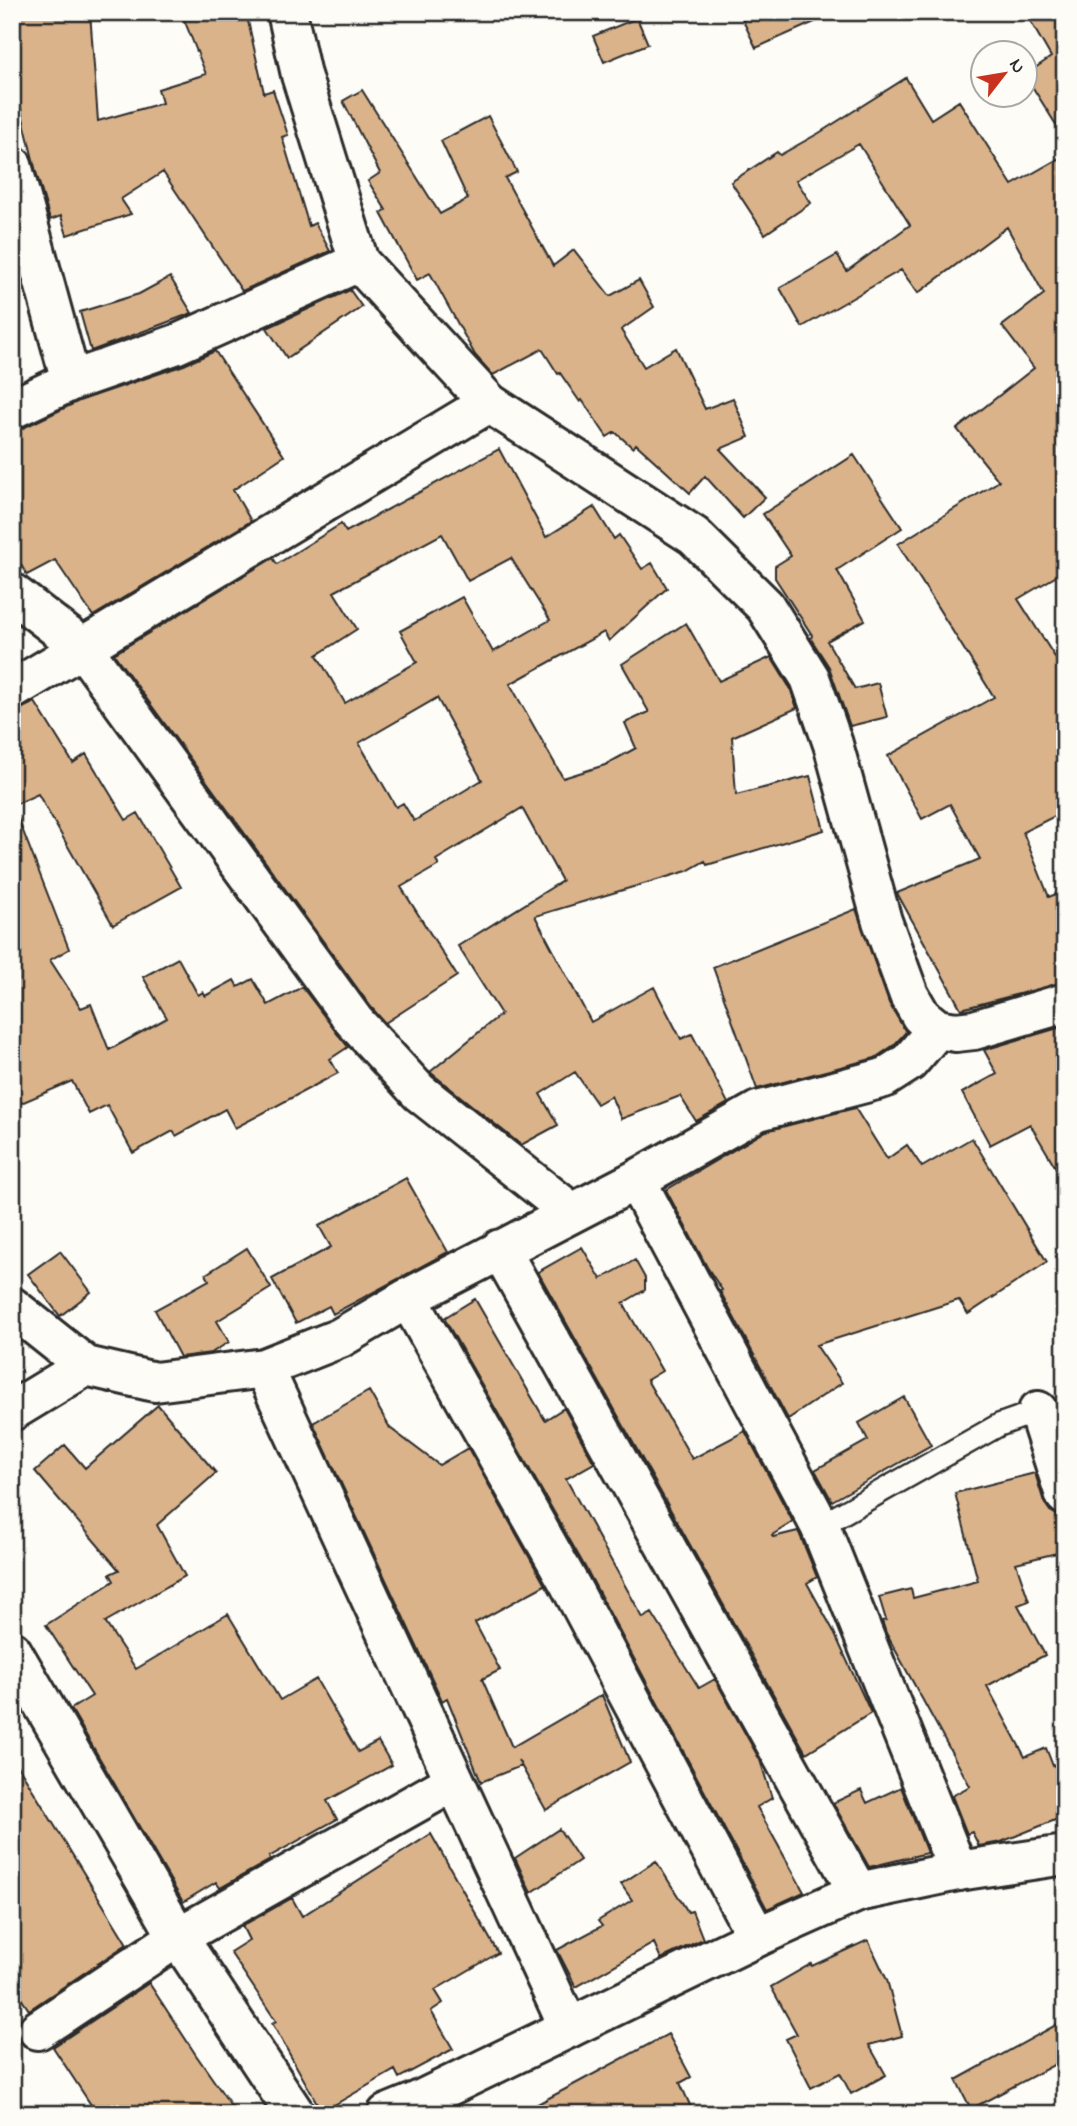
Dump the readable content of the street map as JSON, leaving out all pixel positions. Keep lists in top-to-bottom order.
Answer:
{
  "north": "top right"
}
